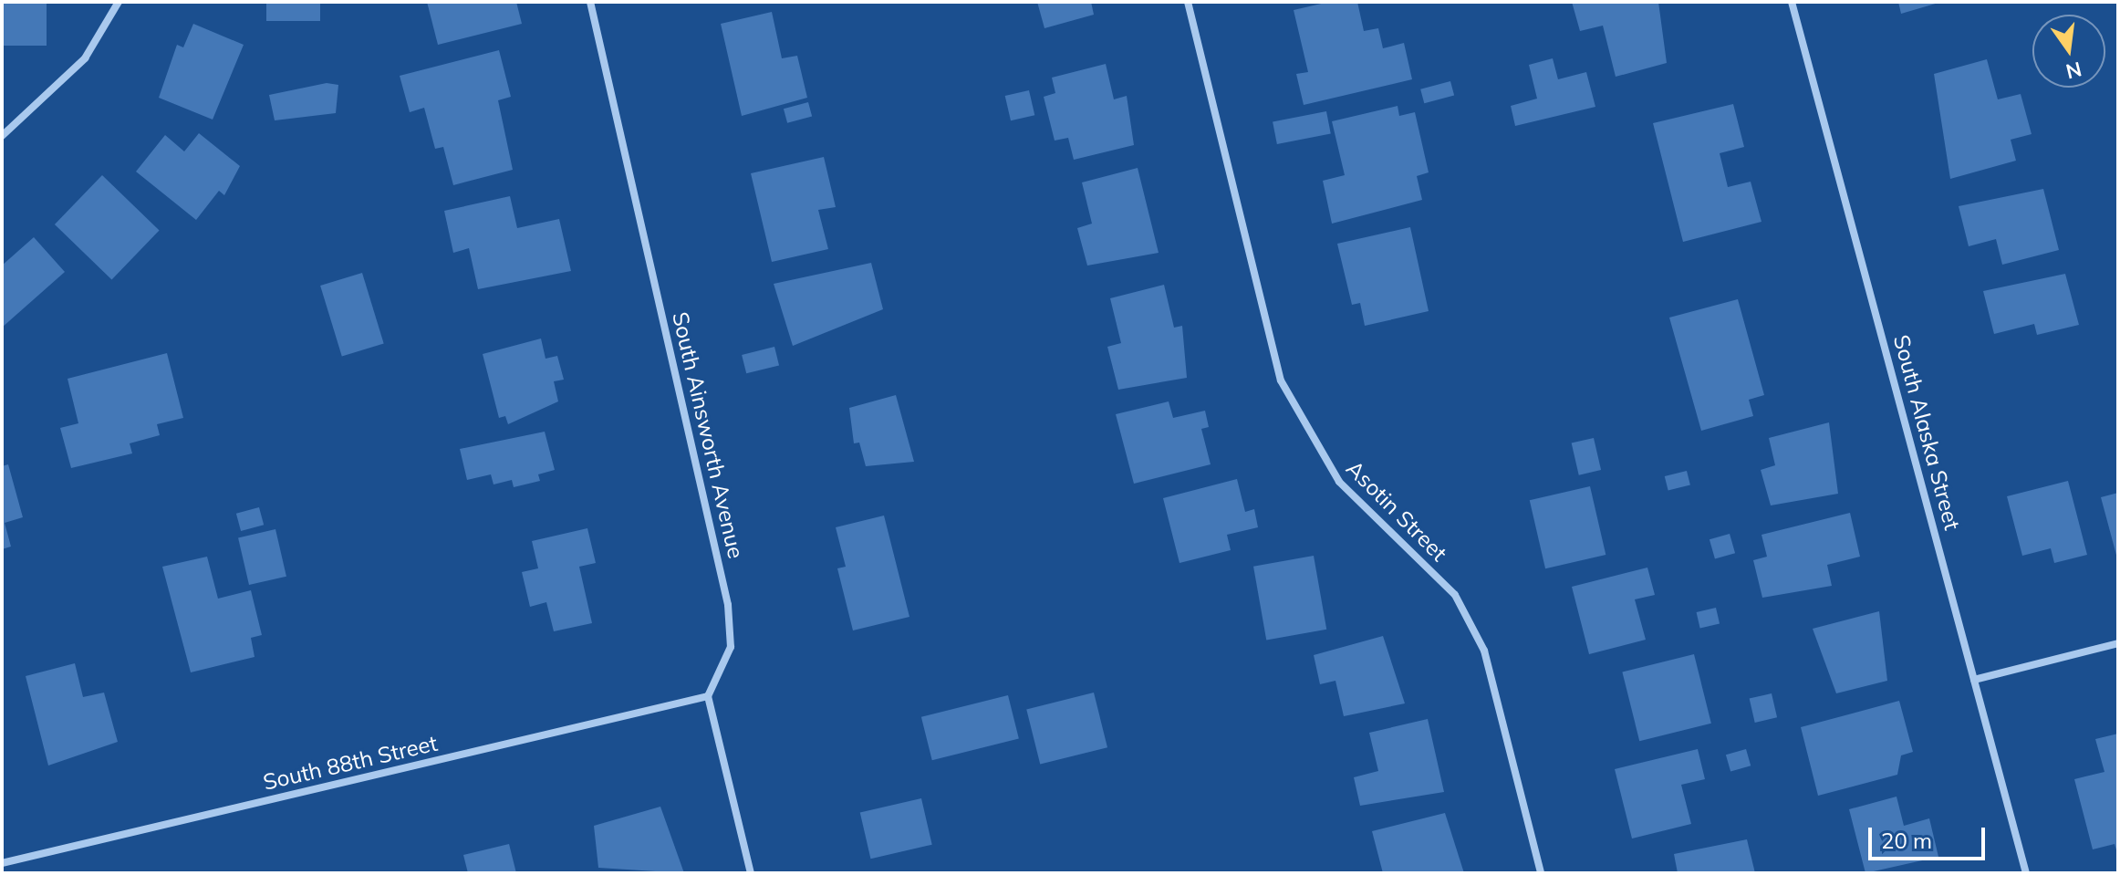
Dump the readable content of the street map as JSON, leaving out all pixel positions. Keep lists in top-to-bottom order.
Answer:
{
  "streets": {
    "street": [
      "South Alaska Street",
      "South Ainsworth Avenue",
      "Asotin Street",
      "South 88th Street"
    ]
  },
  "crossings": [
    ["South Ainsworth Avenue", "South 88th Street"]
  ],
  "scale_bar": "20 m",
  "north": "bottom"
}
